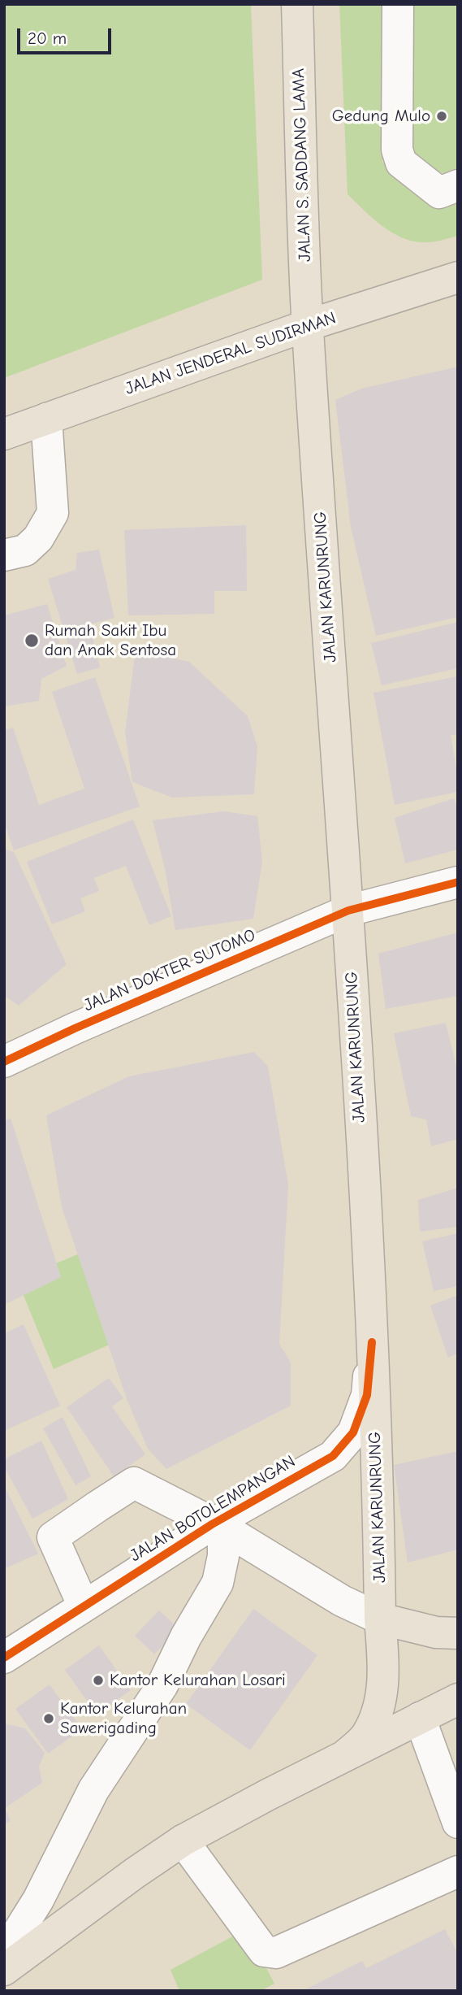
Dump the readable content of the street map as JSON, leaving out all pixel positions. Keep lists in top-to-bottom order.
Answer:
{
  "streets": {
    "main road": ["JALAN S. SADDANG LAMA", "JALAN JENDERAL SUDIRMAN", "JALAN KARUNRUNG"],
    "street": ["JALAN DOKTER SUTOMO", "JALAN BOTOLEMPANGAN"]
  },
  "crossings": [
    ["JALAN S. SADDANG LAMA", "JALAN JENDERAL SUDIRMAN"],
    ["JALAN S. SADDANG LAMA", "JALAN KARUNRUNG"],
    ["JALAN JENDERAL SUDIRMAN", "JALAN KARUNRUNG"],
    ["JALAN KARUNRUNG", "JALAN DOKTER SUTOMO"],
    ["JALAN KARUNRUNG", "JALAN BOTOLEMPANGAN"]
  ],
  "places": [
    "Gedung Mulo",
    "Rumah Sakit Ibu dan Anak Sentosa",
    "Kantor Kelurahan Losari",
    "Kantor Kelurahan Sawerigading"
  ],
  "scale_bar": "20 m"
}
